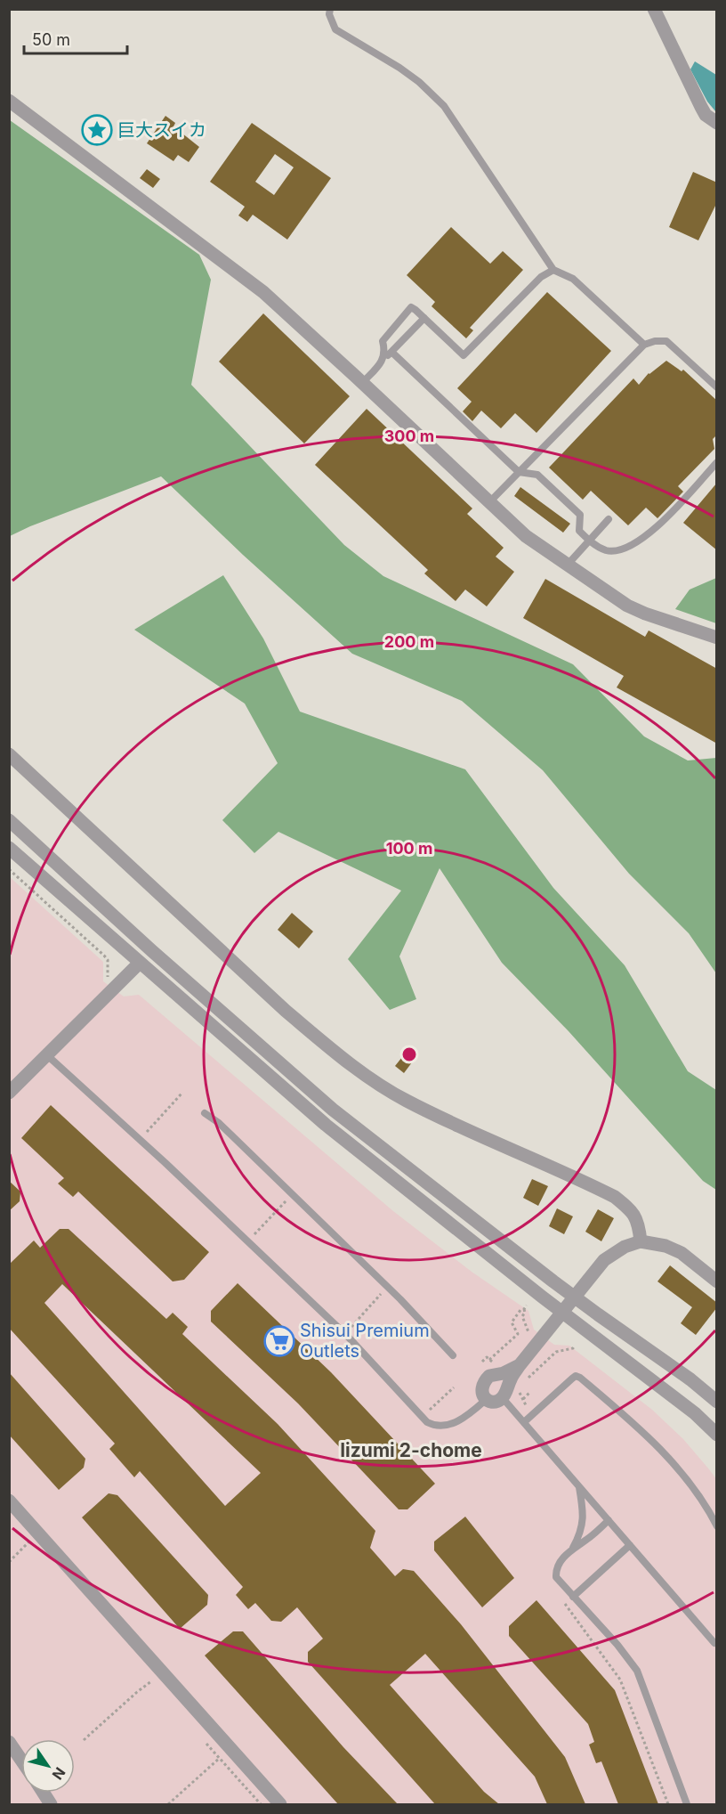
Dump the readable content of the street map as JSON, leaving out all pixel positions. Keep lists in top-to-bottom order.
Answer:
{
  "districts": ["Iizumi 2-chome"],
  "places": {
    "place": ["巨大スイカ"],
    "supermarket": ["Shisui Premium Outlets"]
  },
  "scale_bar": "50 m",
  "north": "bottom right",
  "rings": ["300 m", "200 m", "100 m"]
}
